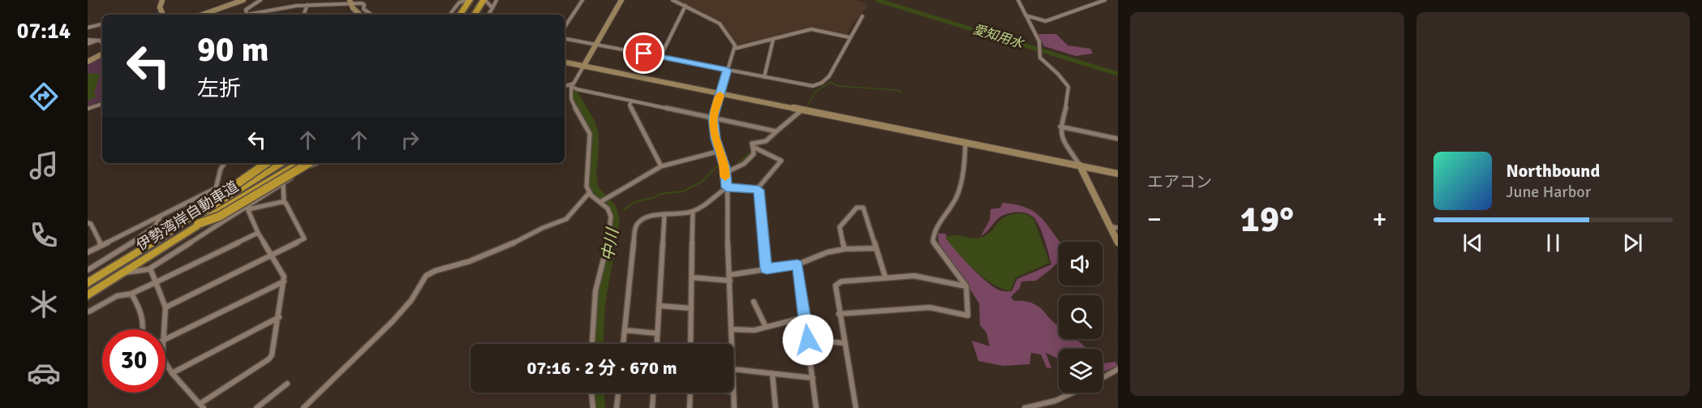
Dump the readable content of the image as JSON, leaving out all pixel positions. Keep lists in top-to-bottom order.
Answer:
{
  "streets": {
    "highway": ["伊勢湾岸自動車道"]
  },
  "water": ["愛知用水", "中川"],
  "page": {
    "tabs": "07:14",
    "tile": "エアコン",
    "turn": ["90 m", "左折"],
    "song": ["Northbound", "June Harbor"],
    "heat": ["−", "19°", "+"],
    "limit": "30",
    "trip": "07:16 · 2 分 · 670 m"
  }
}
